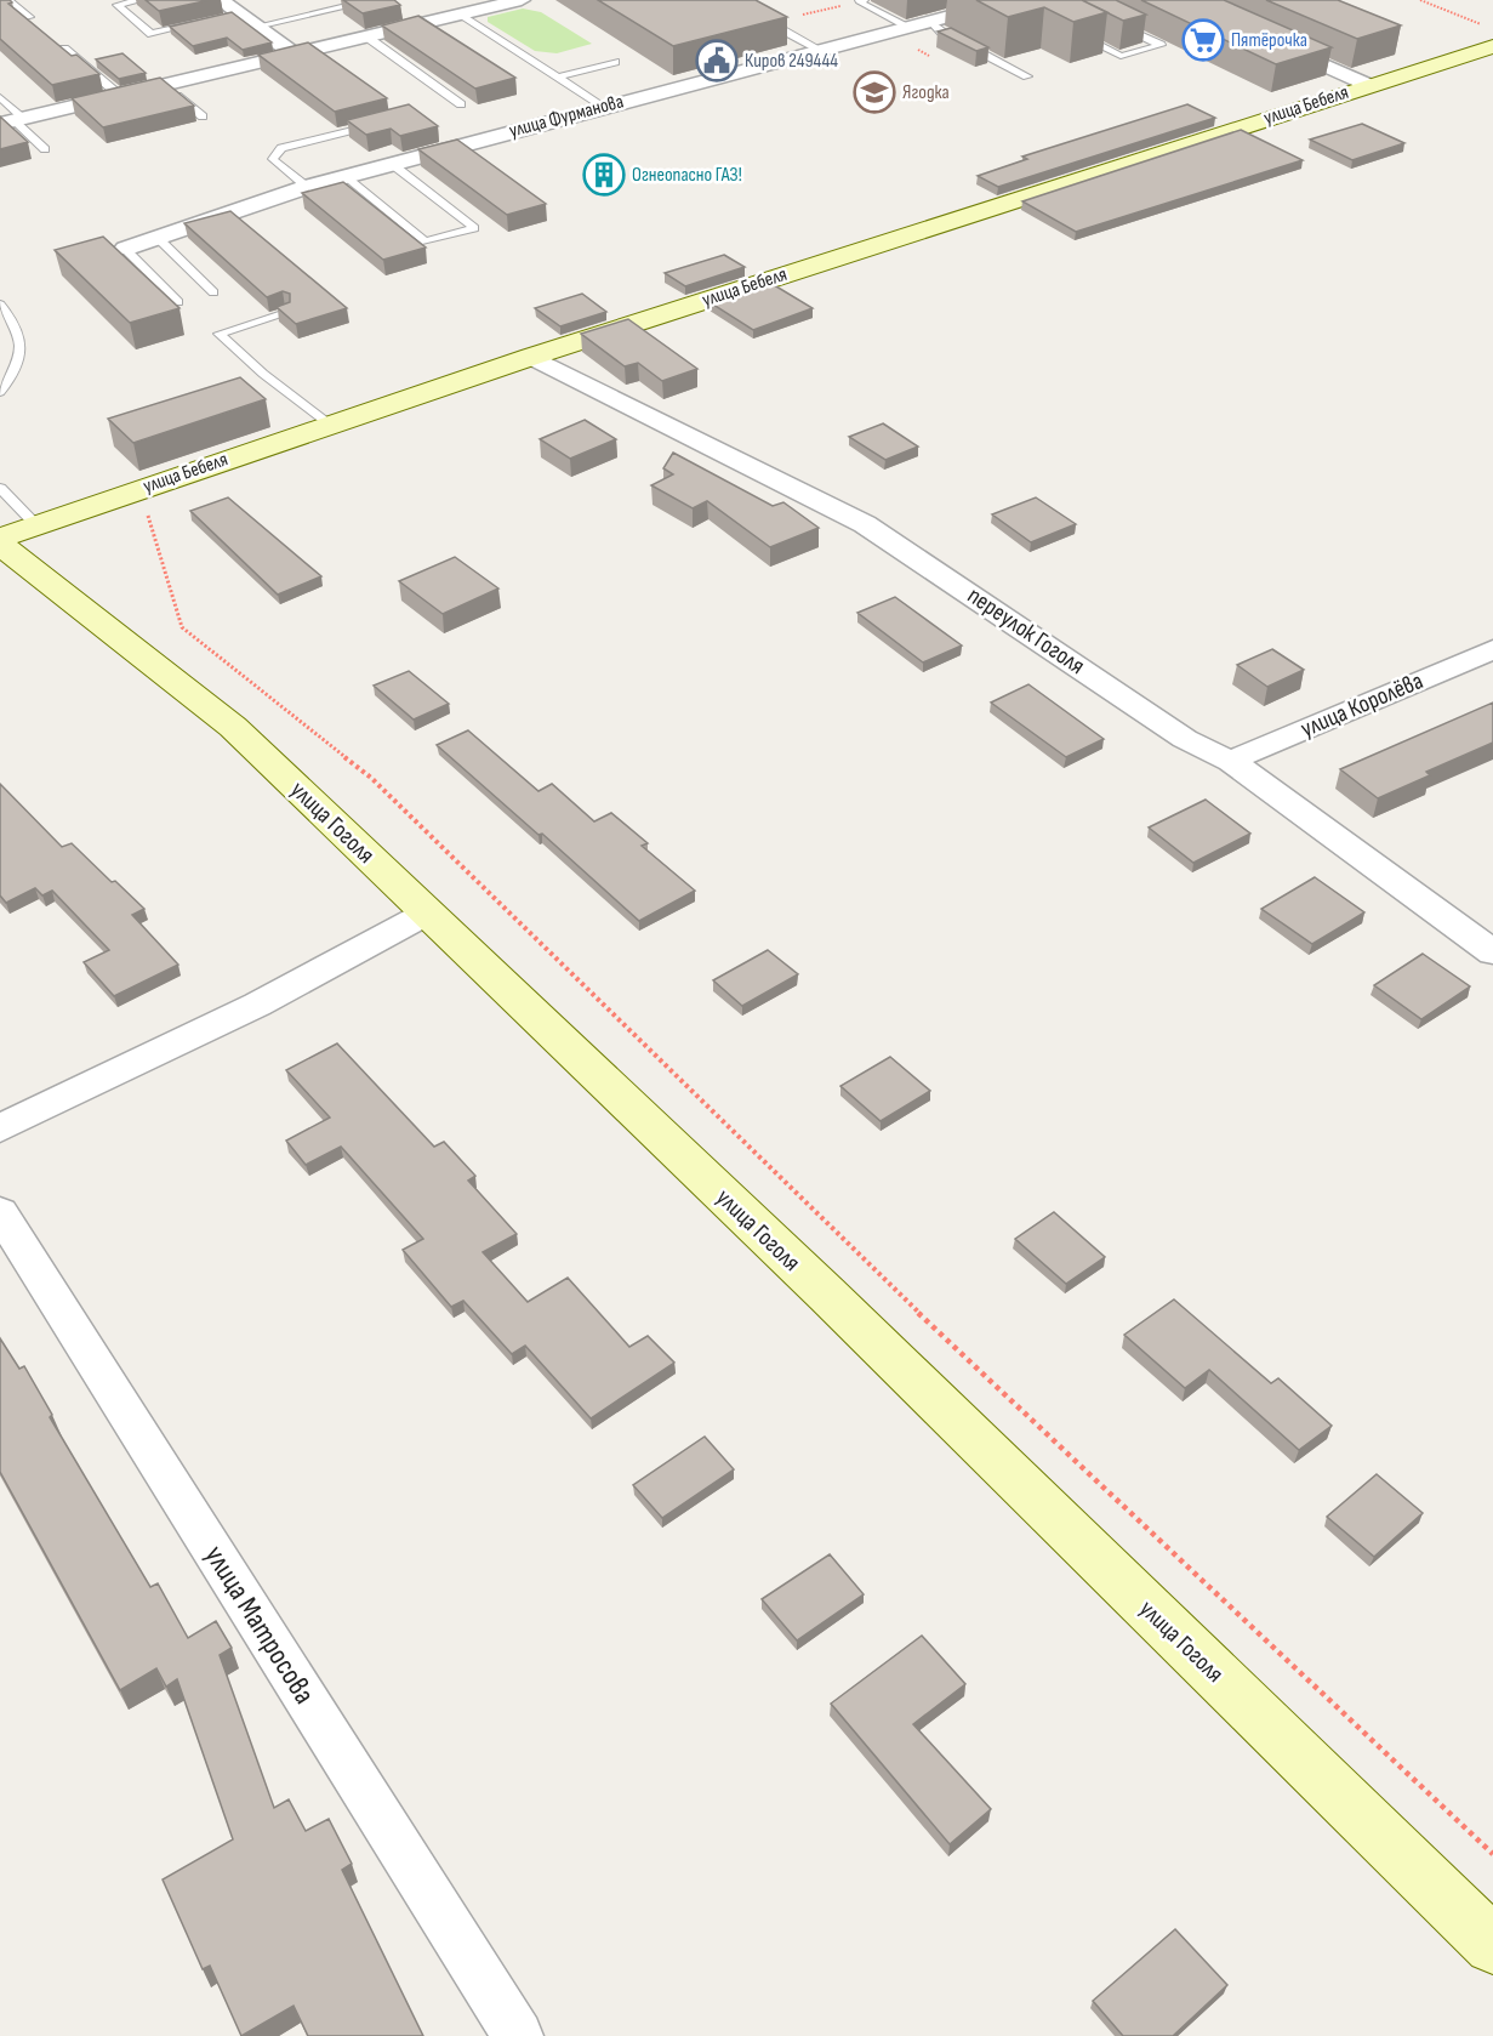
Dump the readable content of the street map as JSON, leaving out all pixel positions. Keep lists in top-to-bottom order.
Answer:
{
  "streets": {
    "street": [
      "улица Бебеля",
      "улица Фурманова",
      "переулок Гоголя",
      "улица Королёва",
      "улица Гоголя",
      "улица Матросова"
    ]
  },
  "crossings": [
    ["улица Бебеля", "переулок Гоголя"],
    ["улица Бебеля", "улица Гоголя"],
    ["переулок Гоголя", "улица Королёва"]
  ],
  "places": {
    "supermarket": ["Пятёрочка"],
    "public building": ["Киров 249444"],
    "school or university": ["Ягодка"],
    "building": ["Огнеопасно ГАЗ!"]
  }
}
